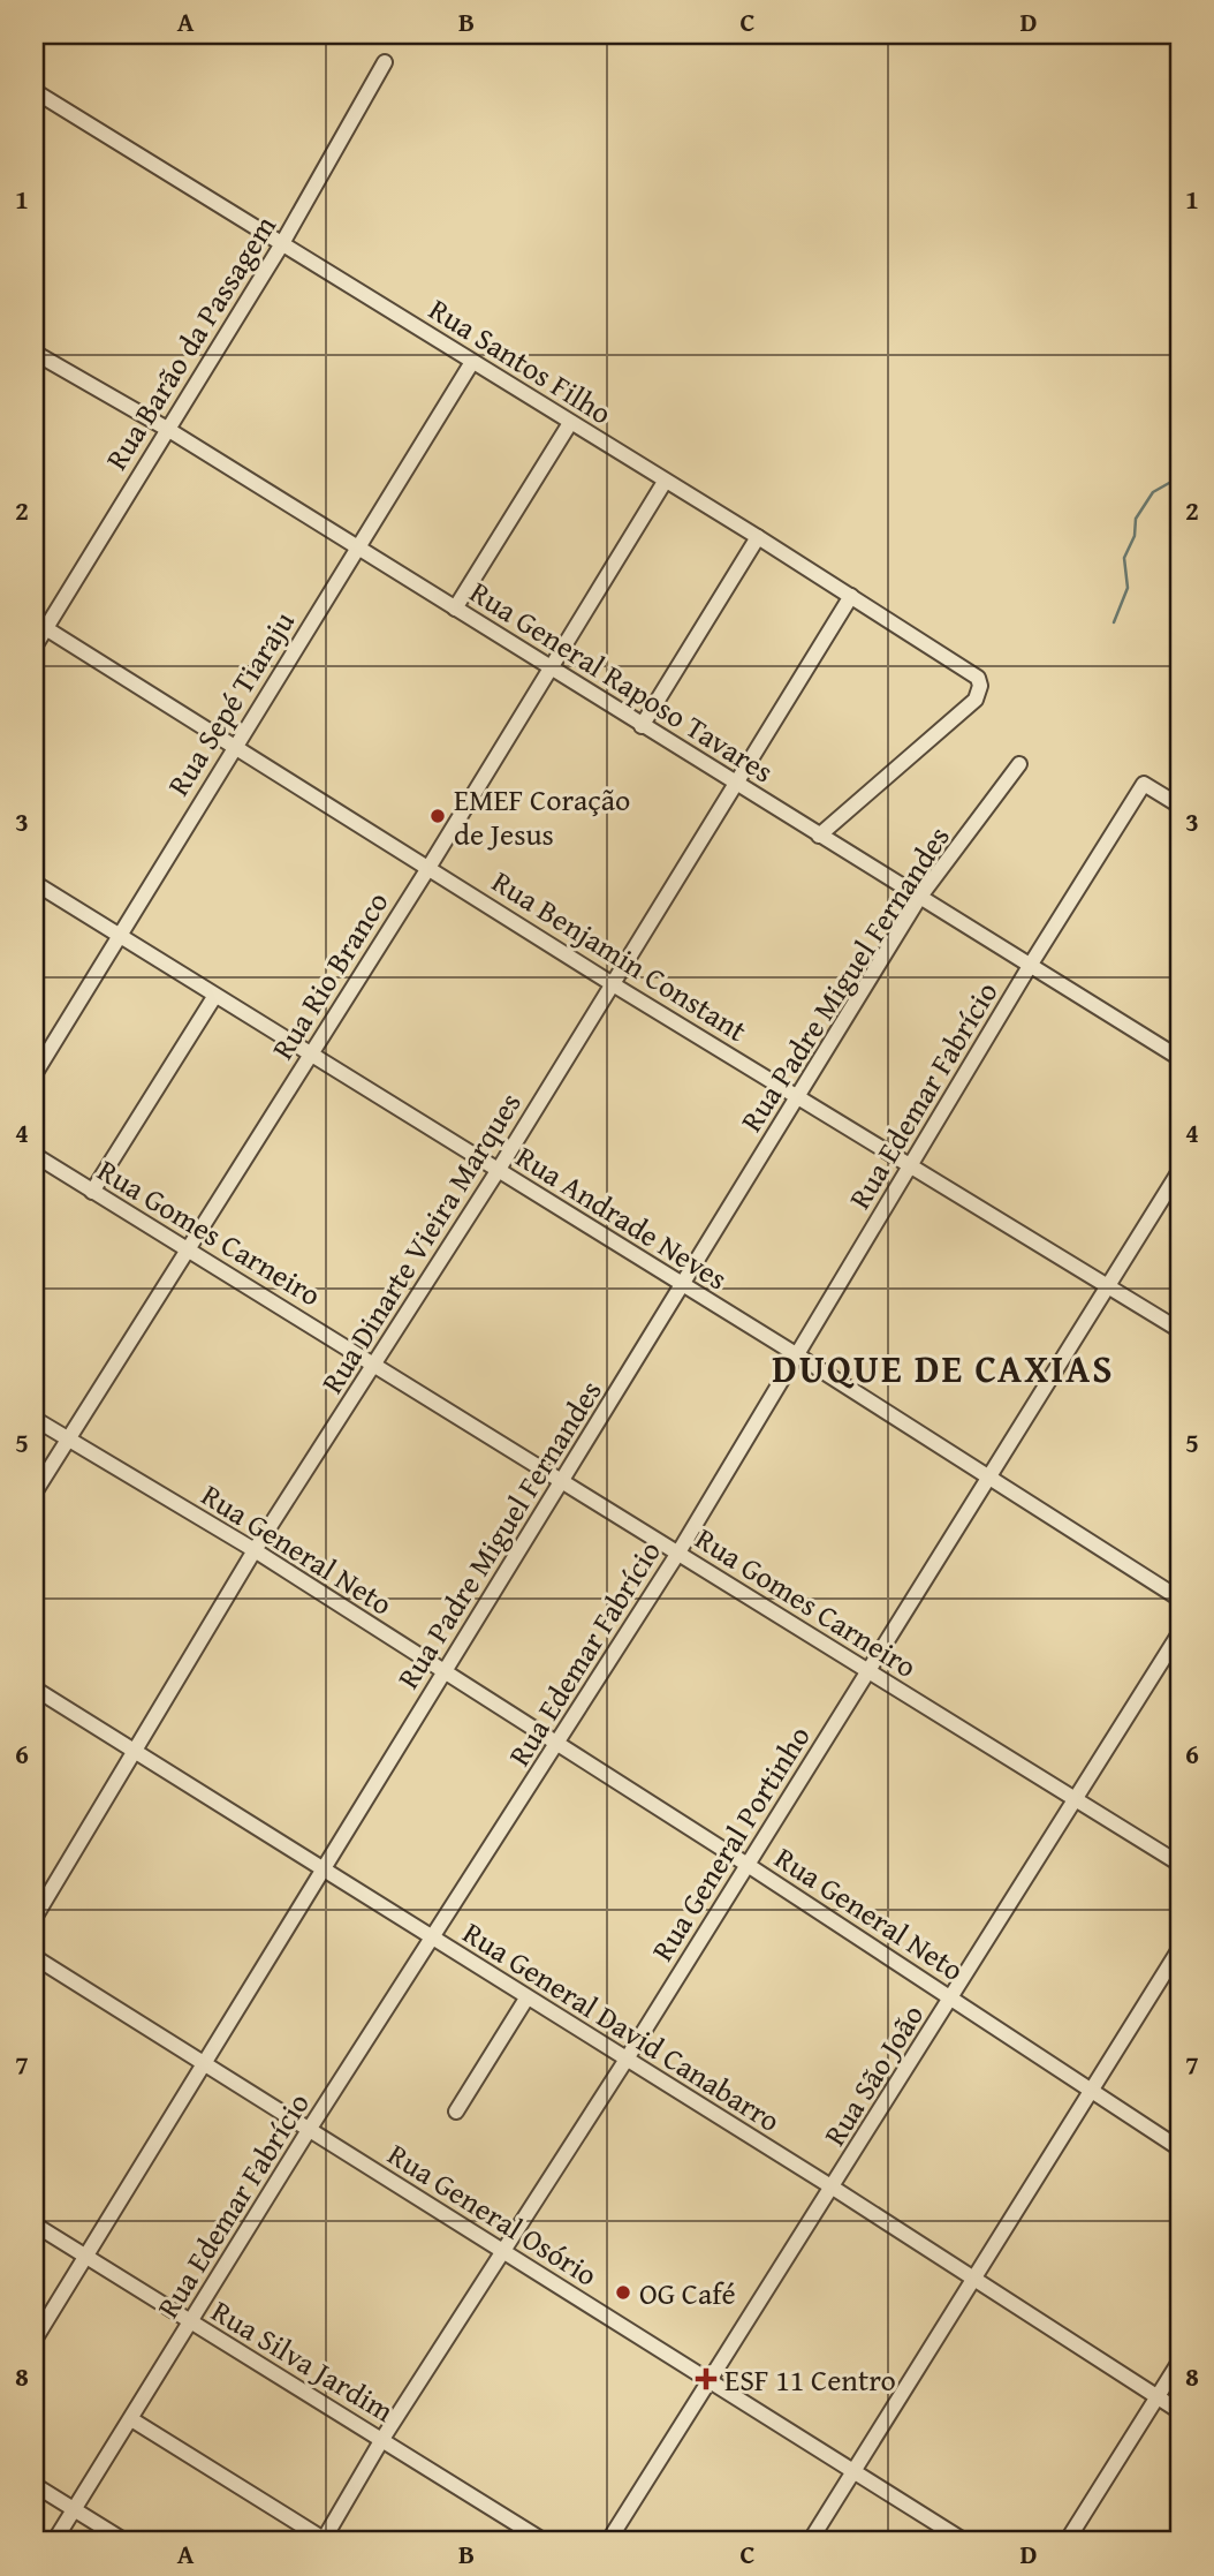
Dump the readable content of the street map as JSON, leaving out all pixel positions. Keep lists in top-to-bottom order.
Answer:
{
  "streets": {
    "street": [
      "Rua Barão da Passagem",
      "Rua Santos Filho",
      "Rua General Raposo Tavares",
      "Rua Sepé Tiaraju",
      "Rua Benjamin Constant",
      "Rua Rio Branco",
      "Rua Padre Miguel Fernandes",
      "Rua Edemar Fabrício",
      "Rua Andrade Neves",
      "Rua Gomes Carneiro",
      "Rua Dinarte Vieira Marques",
      "Rua General Neto",
      "Rua General Portinho",
      "Rua General David Canabarro",
      "Rua São João",
      "Rua General Osório",
      "Rua Silva Jardim"
    ]
  },
  "crossings": [
    ["Rua Barão da Passagem", "Rua Santos Filho"],
    ["Rua Barão da Passagem", "Rua General Raposo Tavares"],
    ["Rua Barão da Passagem", "Rua Benjamin Constant"],
    ["Rua Santos Filho", "Rua General Raposo Tavares"],
    ["Rua Santos Filho", "Rua Sepé Tiaraju"],
    ["Rua Santos Filho", "Rua Rio Branco"],
    ["Rua Santos Filho", "Rua Dinarte Vieira Marques"],
    ["Rua General Raposo Tavares", "Rua Sepé Tiaraju"],
    ["Rua General Raposo Tavares", "Rua Rio Branco"],
    ["Rua General Raposo Tavares", "Rua Padre Miguel Fernandes"],
    ["Rua General Raposo Tavares", "Rua Edemar Fabrício"],
    ["Rua General Raposo Tavares", "Rua Dinarte Vieira Marques"],
    ["Rua Sepé Tiaraju", "Rua Benjamin Constant"],
    ["Rua Sepé Tiaraju", "Rua Andrade Neves"],
    ["Rua Benjamin Constant", "Rua Rio Branco"],
    ["Rua Benjamin Constant", "Rua Padre Miguel Fernandes"],
    ["Rua Benjamin Constant", "Rua Edemar Fabrício"],
    ["Rua Benjamin Constant", "Rua Dinarte Vieira Marques"],
    ["Rua Benjamin Constant", "Rua General Portinho"],
    ["Rua Rio Branco", "Rua Andrade Neves"],
    ["Rua Rio Branco", "Rua Gomes Carneiro"],
    ["Rua Rio Branco", "Rua General Neto"],
    ["Rua Padre Miguel Fernandes", "Rua Andrade Neves"],
    ["Rua Padre Miguel Fernandes", "Rua Gomes Carneiro"],
    ["Rua Padre Miguel Fernandes", "Rua General Neto"],
    ["Rua Padre Miguel Fernandes", "Rua General David Canabarro"],
    ["Rua Padre Miguel Fernandes", "Rua General Osório"],
    ["Rua Padre Miguel Fernandes", "Rua Silva Jardim"],
    ["Rua Edemar Fabrício", "Rua Andrade Neves"],
    ["Rua Edemar Fabrício", "Rua Gomes Carneiro"],
    ["Rua Edemar Fabrício", "Rua General Neto"],
    ["Rua Edemar Fabrício", "Rua General David Canabarro"],
    ["Rua Edemar Fabrício", "Rua General Osório"],
    ["Rua Edemar Fabrício", "Rua Silva Jardim"],
    ["Rua Andrade Neves", "Rua Dinarte Vieira Marques"],
    ["Rua Andrade Neves", "Rua General Portinho"],
    ["Rua Gomes Carneiro", "Rua Dinarte Vieira Marques"],
    ["Rua Gomes Carneiro", "Rua General Portinho"],
    ["Rua Gomes Carneiro", "Rua São João"],
    ["Rua Dinarte Vieira Marques", "Rua General Neto"],
    ["Rua Dinarte Vieira Marques", "Rua General David Canabarro"],
    ["Rua General Neto", "Rua General Portinho"],
    ["Rua General Neto", "Rua São João"],
    ["Rua General Portinho", "Rua General David Canabarro"],
    ["Rua General Portinho", "Rua General Osório"],
    ["Rua General Portinho", "Rua Silva Jardim"],
    ["Rua General David Canabarro", "Rua São João"],
    ["Rua São João", "Rua General Osório"]
  ],
  "districts": ["DUQUE DE CAXIAS"],
  "places": {
    "other": ["EMEF Coração de Jesus", "OG Café"],
    "health": ["ESF 11 Centro"]
  },
  "grid": {
    "columns": [
      "A",
      "B",
      "C",
      "D"
    ],
    "rows": [
      "1",
      "2",
      "3",
      "4",
      "5",
      "6",
      "7",
      "8"
    ]
  }
}
